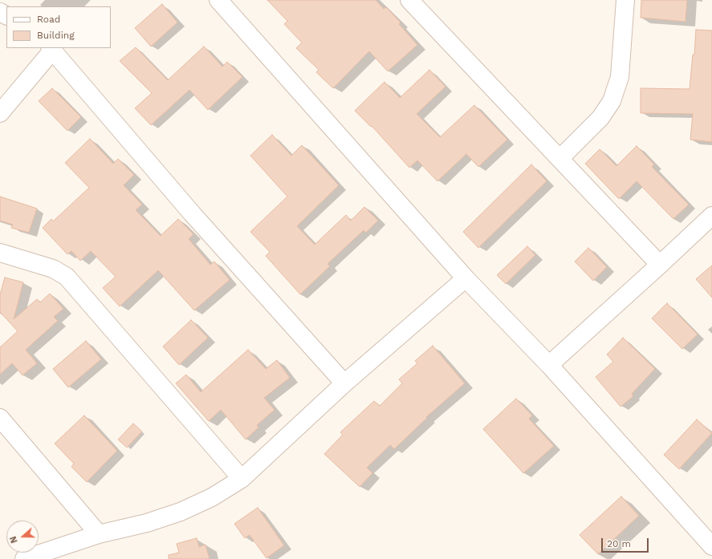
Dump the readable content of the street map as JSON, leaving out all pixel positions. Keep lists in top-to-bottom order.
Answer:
{
  "legend": ["Road", "Building"],
  "scale_bar": "20 m",
  "north": "left"
}
